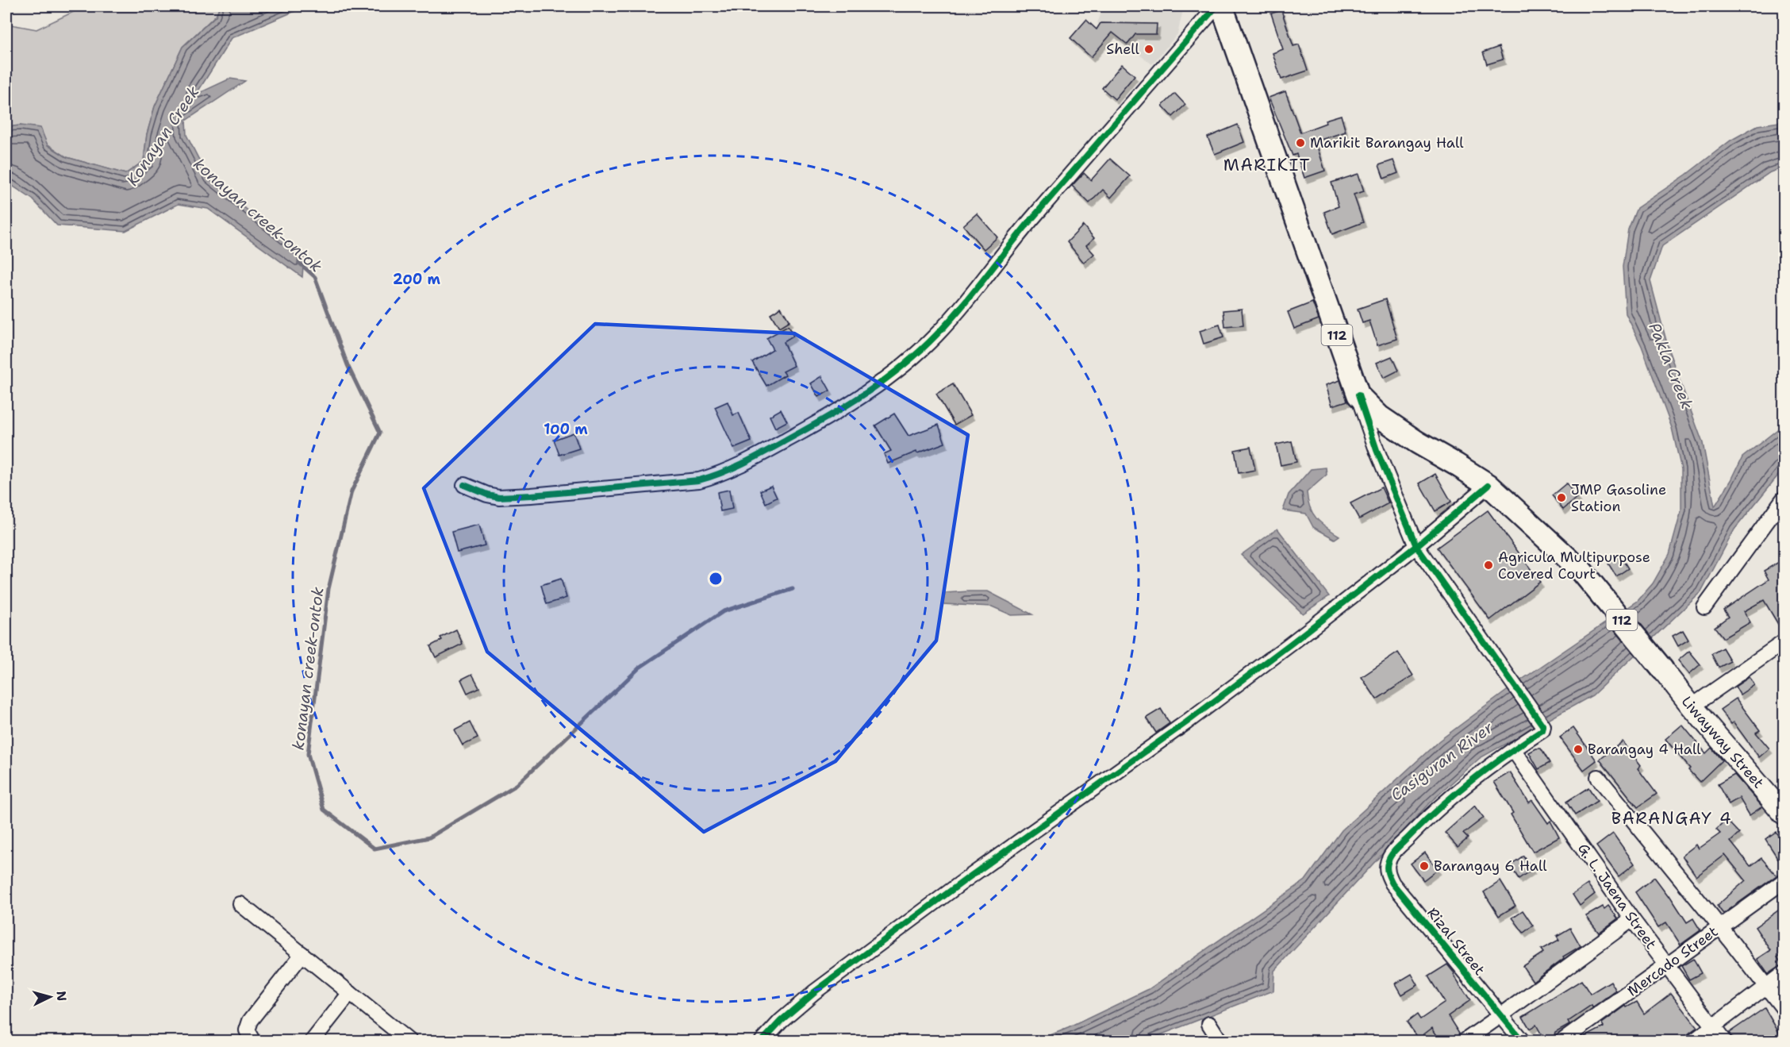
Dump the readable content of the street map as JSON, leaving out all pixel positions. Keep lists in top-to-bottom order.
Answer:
{
  "streets": {
    "main road": ["112", "Liwayway Street"],
    "street": ["G. L. Jaena Street", "Rizal Street", "Mercado Street"]
  },
  "crossings": [
    ["112", "Liwayway Street"],
    ["G. L. Jaena Street", "Rizal Street"],
    ["G. L. Jaena Street", "Mercado Street"]
  ],
  "districts": ["MARIKIT", "BARANGAY 4"],
  "water": [
    "Konayan Creek",
    "konayan creek-ontok",
    "Pakla Creek",
    "Casiguran River"
  ],
  "places": [
    "Shell",
    "Marikit Barangay Hall",
    "JMP Gasoline Station",
    "Agricula Multipurpose Covered Court",
    "Barangay 4 Hall",
    "Barangay 6 Hall"
  ],
  "north": "right",
  "rings": ["200 m", "100 m"]
}
